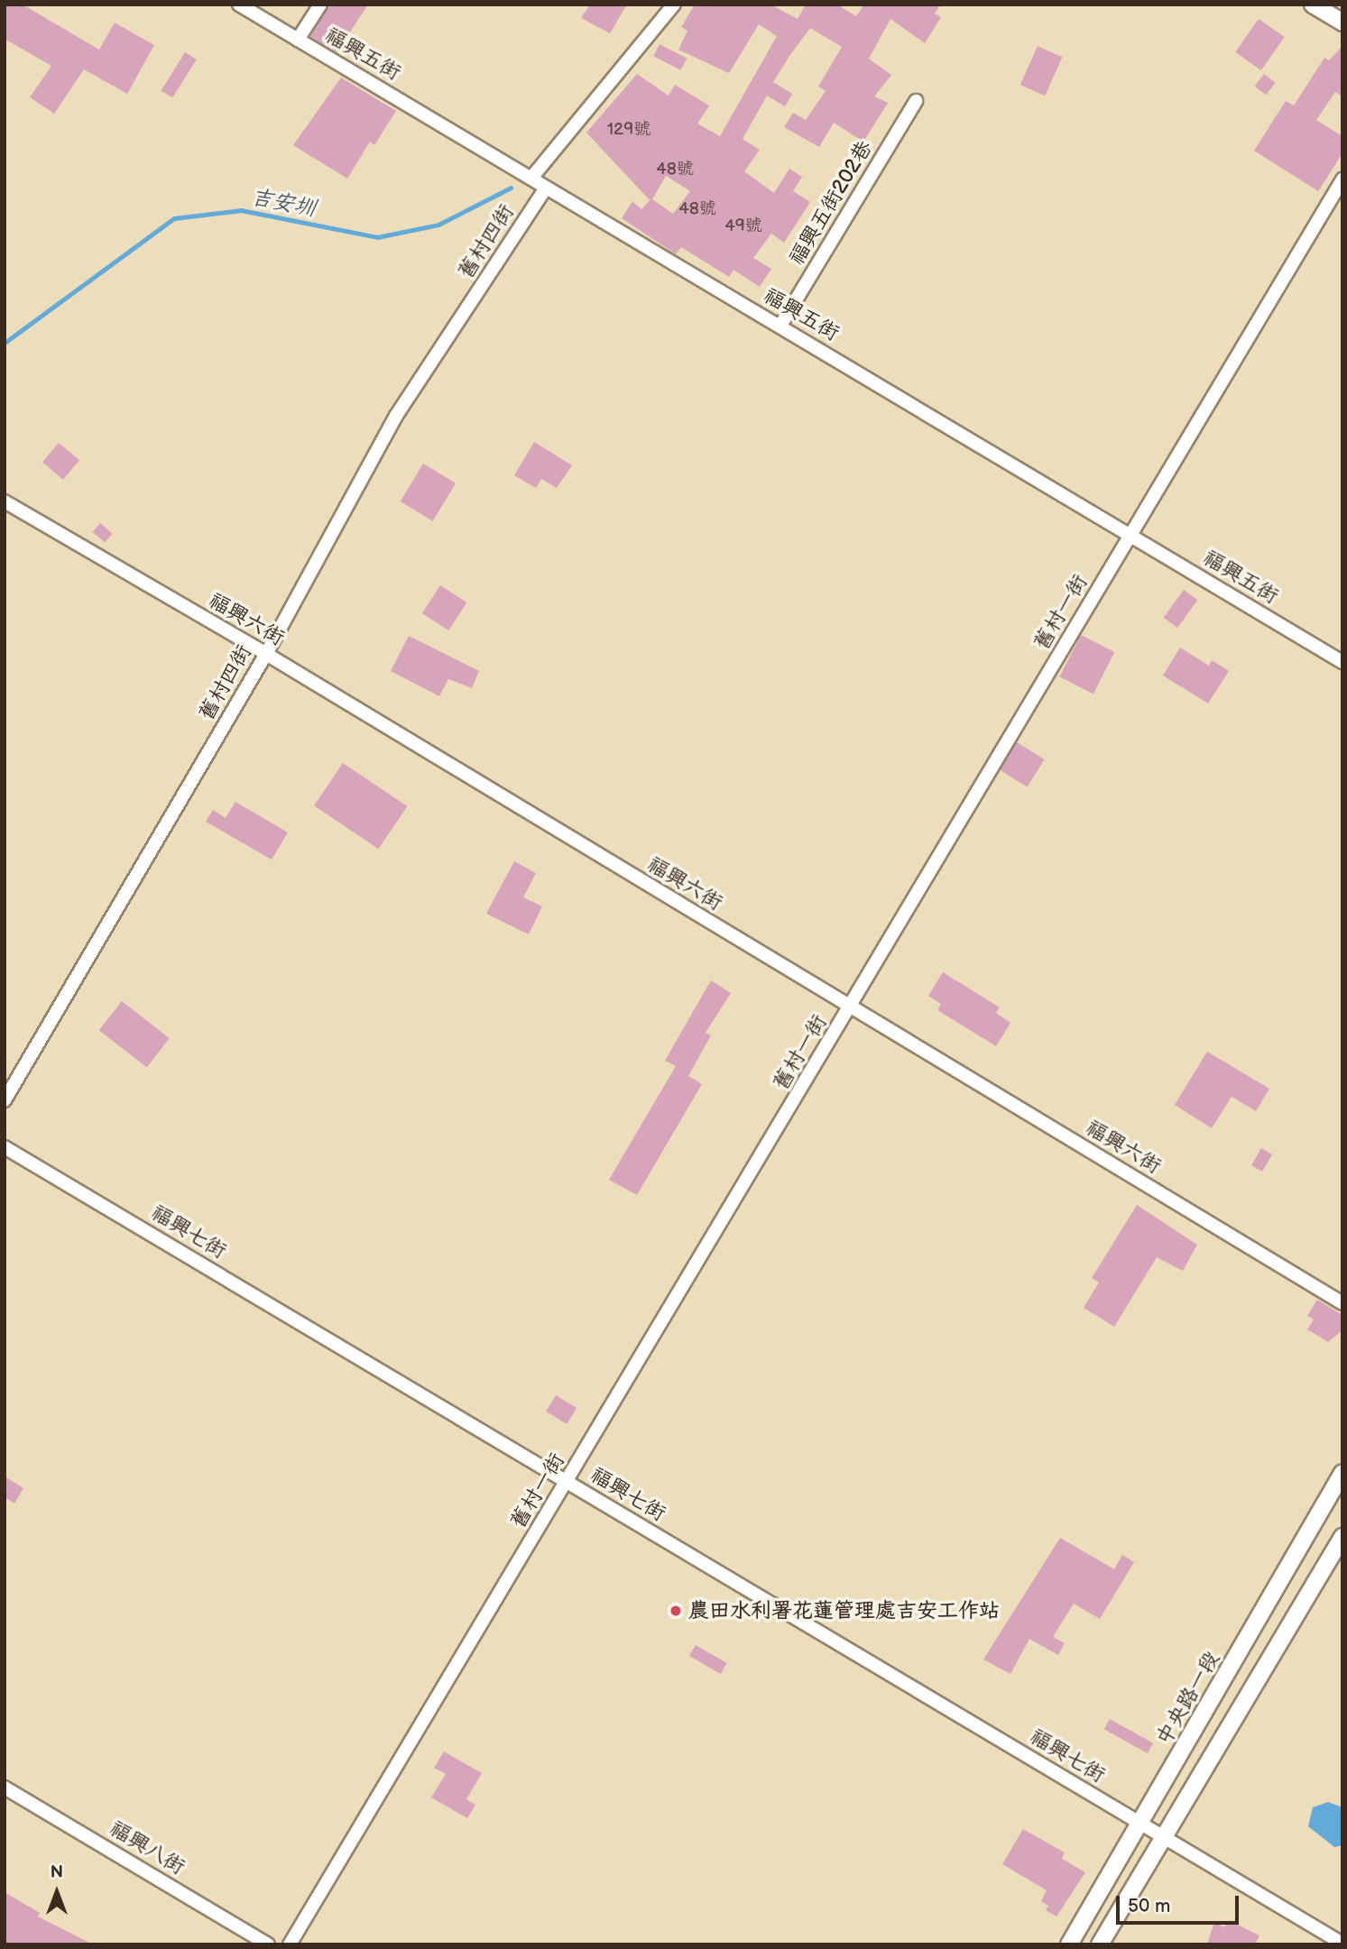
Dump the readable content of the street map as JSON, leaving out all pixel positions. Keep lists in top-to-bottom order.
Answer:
{
  "streets": {
    "street": [
      "福興五街",
      "福興五街202巷",
      "舊村四街",
      "舊村一街",
      "福興六街",
      "福興七街",
      "中央路一段",
      "福興八街"
    ]
  },
  "crossings": [
    ["福興五街", "福興五街202巷"],
    ["福興五街", "舊村四街"],
    ["福興五街", "舊村一街"],
    ["舊村四街", "福興六街"],
    ["舊村一街", "福興六街"],
    ["舊村一街", "福興七街"],
    ["福興七街", "中央路一段"]
  ],
  "water": ["吉安圳"],
  "places": ["農田水利署花蓮管理處吉安工作站"],
  "house_numbers": [
    "129號",
    "48號",
    "48號",
    "49號"
  ],
  "scale_bar": "50 m",
  "north": "top"
}
